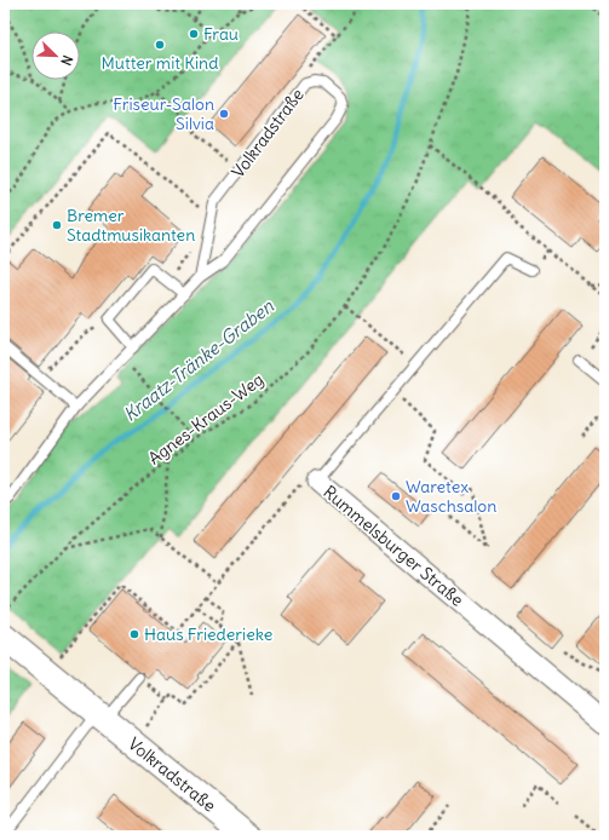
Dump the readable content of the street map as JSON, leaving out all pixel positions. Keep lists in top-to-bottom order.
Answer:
{
  "streets": {
    "street": ["Volkradstraße", "Rummelsburger Straße"],
    "path": ["Agnes-Kraus-Weg"]
  },
  "water": ["Kraatz-Tränke-Graben"],
  "places": [
    "Frau",
    "Mutter mit Kind",
    "Friseur-Salon Silvia",
    "Bremer Stadtmusikanten",
    "Waretex Waschsalon",
    "Haus Friederieke"
  ],
  "north": "bottom right"
}
